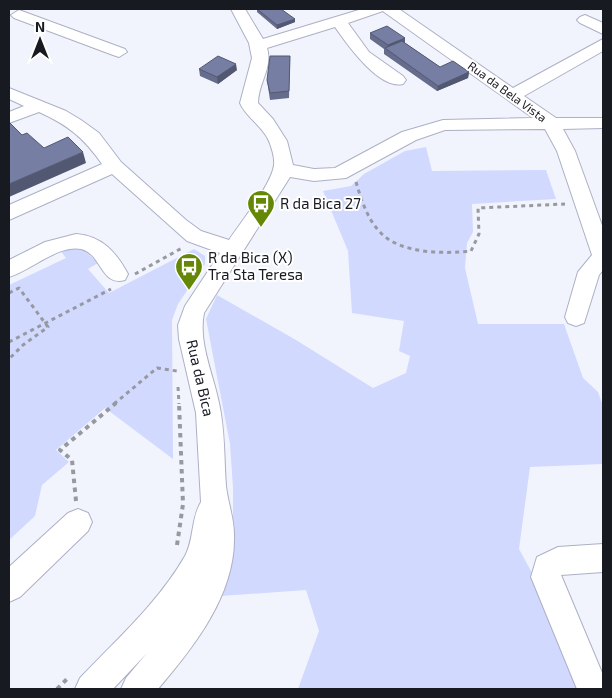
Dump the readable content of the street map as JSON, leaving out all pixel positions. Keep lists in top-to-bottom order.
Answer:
{
  "streets": {
    "street": ["Rua da Bela Vista", "Rua da Bica"]
  },
  "places": {
    "bus stop": ["R da Bica 27", "R da Bica (X) Tra Sta Teresa"]
  },
  "north": "top"
}
